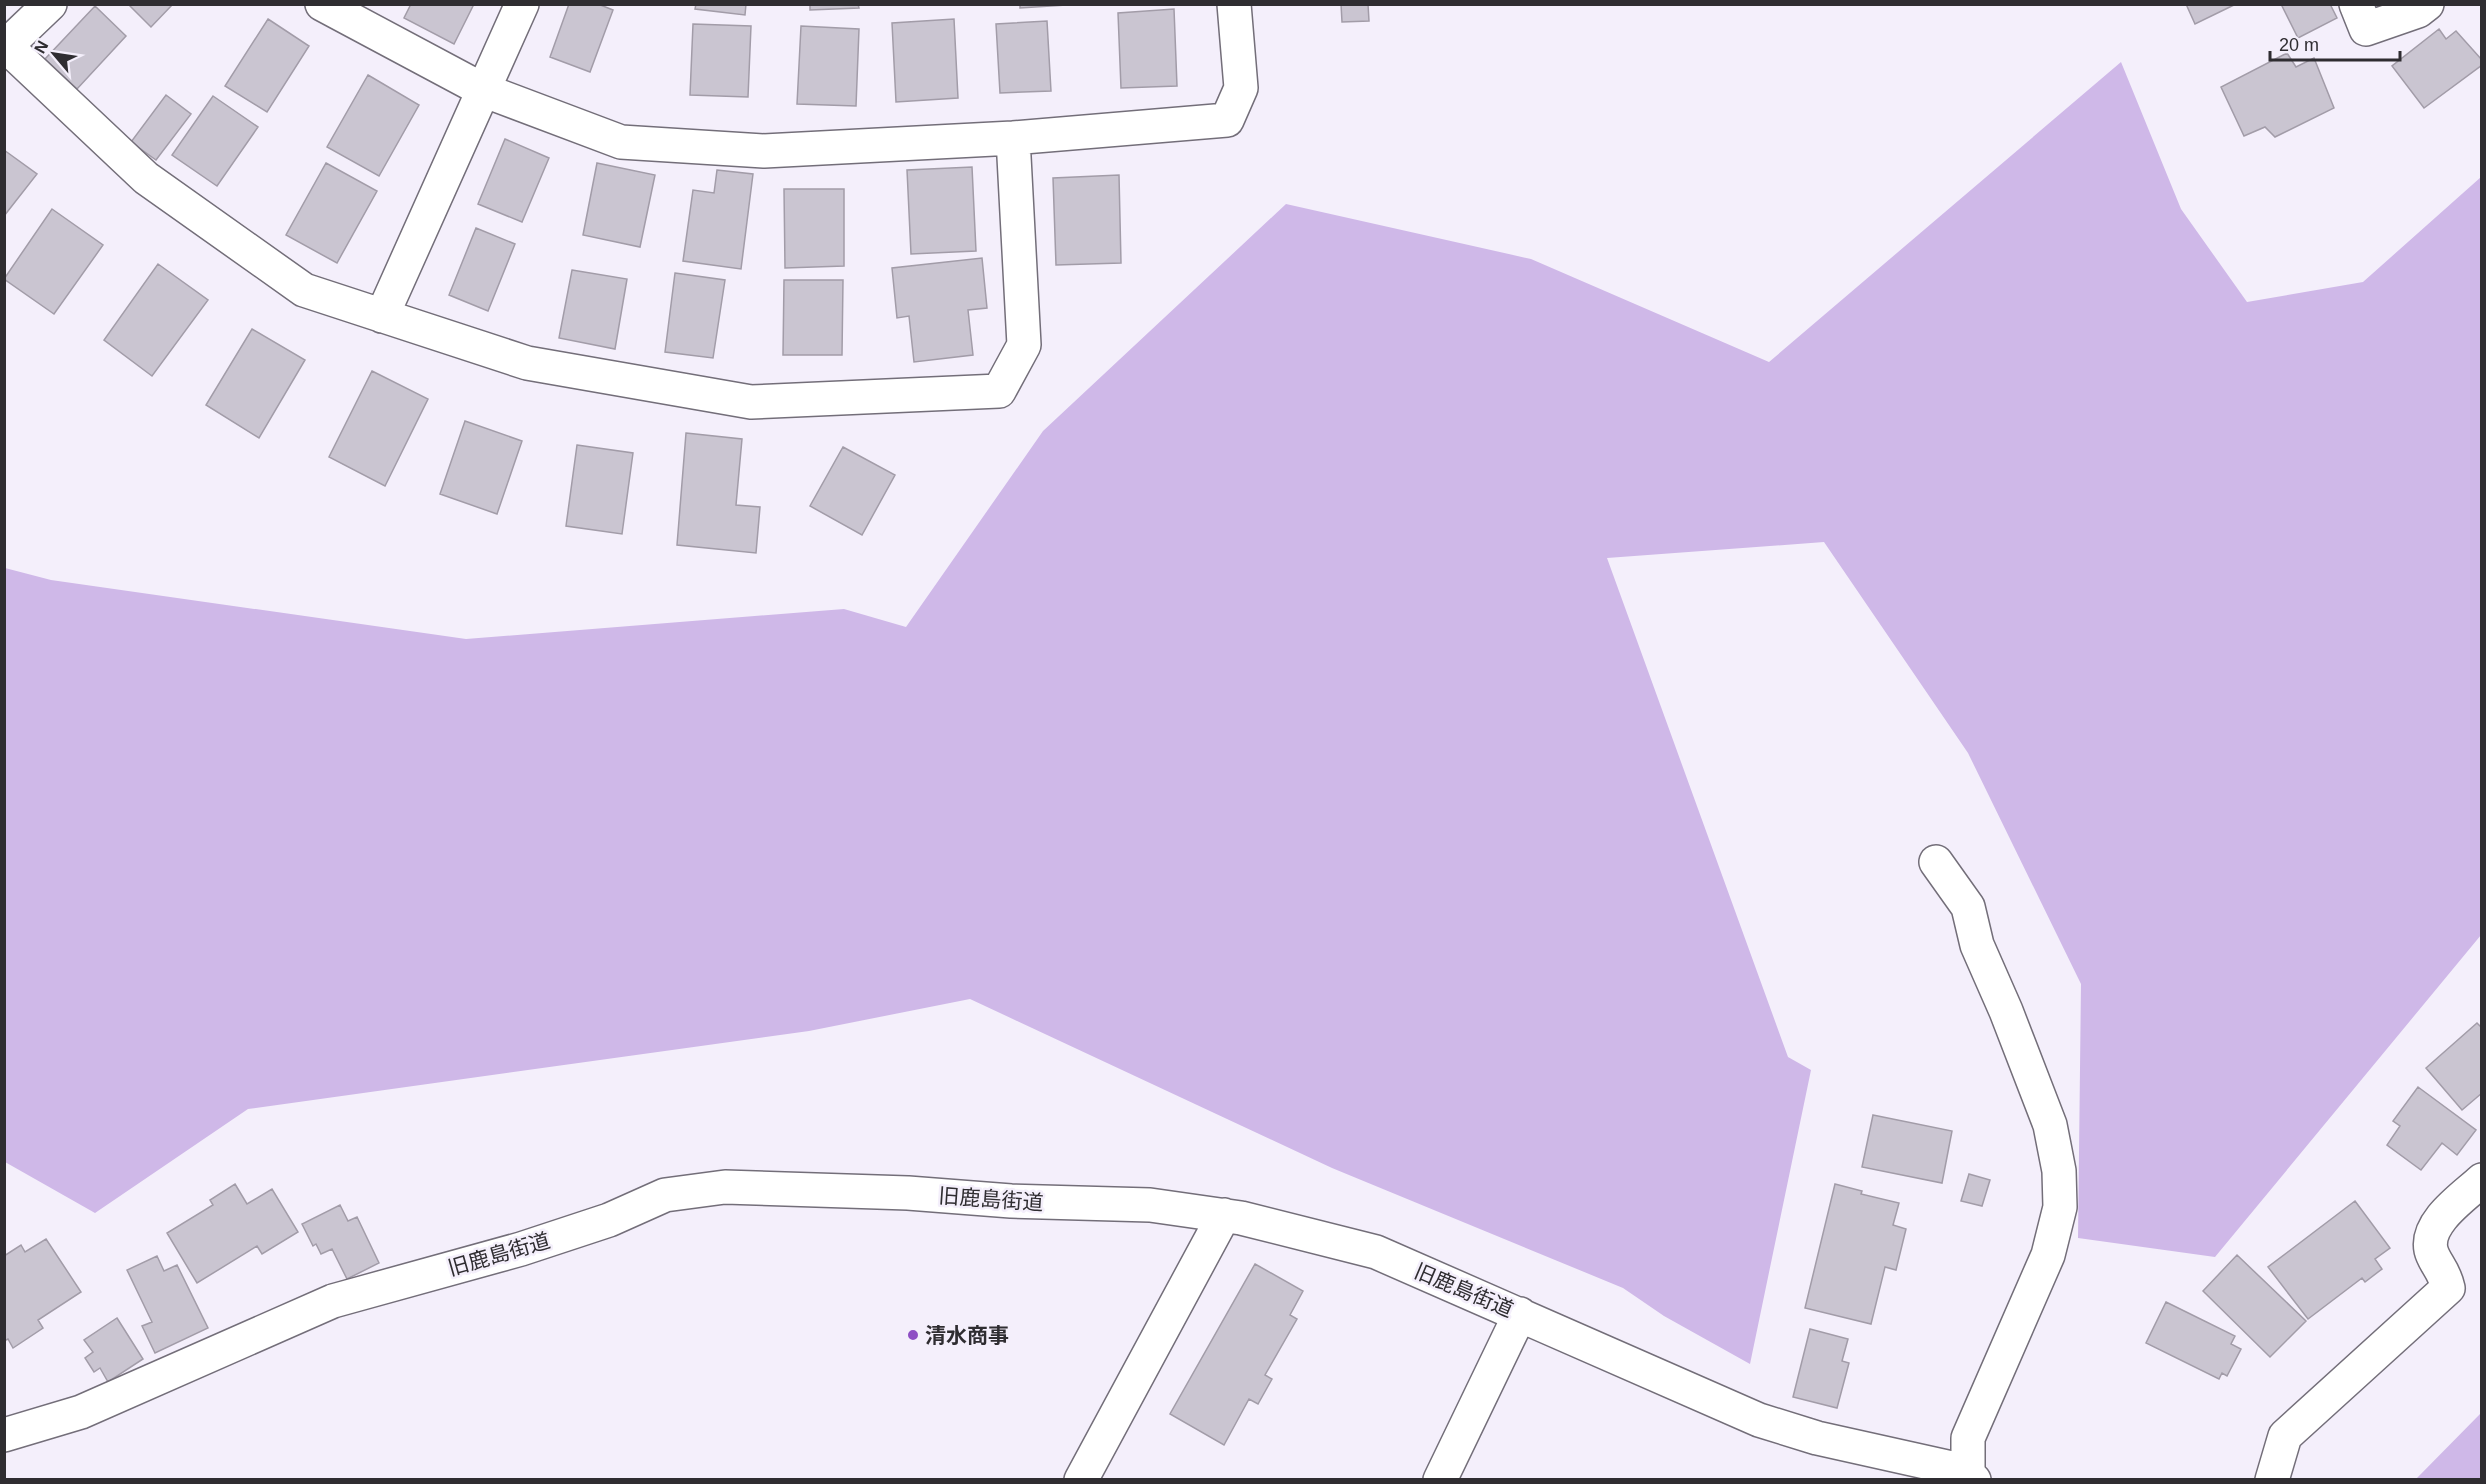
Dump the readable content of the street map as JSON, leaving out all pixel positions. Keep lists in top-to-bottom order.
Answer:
{
  "streets": {
    "street": ["旧鹿島街道"]
  },
  "places": ["清水商事"],
  "scale_bar": "20 m",
  "north": "top left"
}
